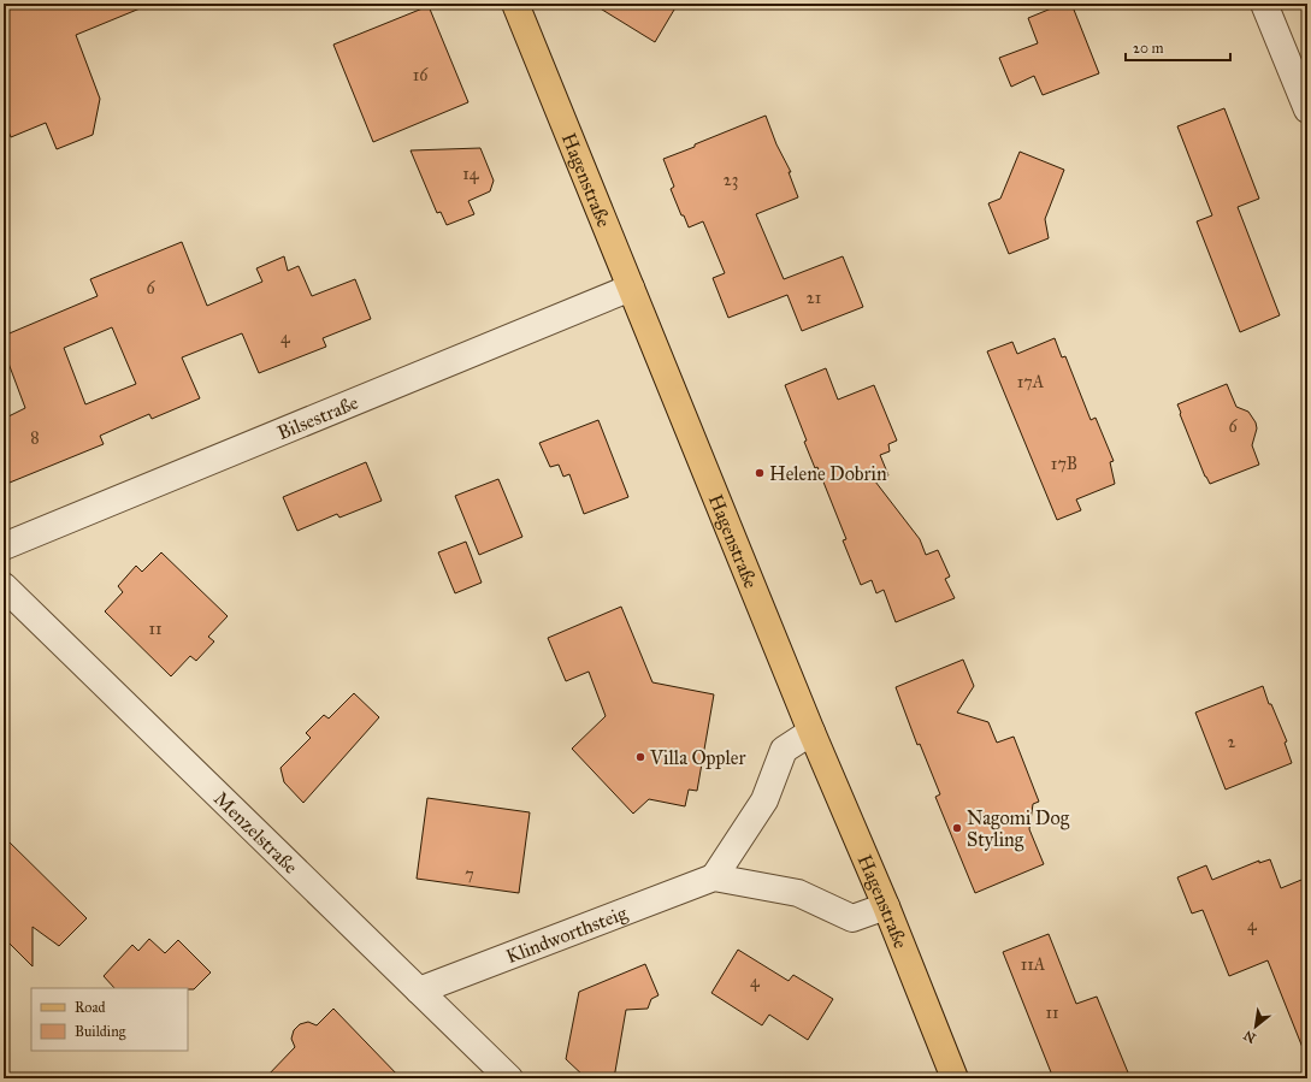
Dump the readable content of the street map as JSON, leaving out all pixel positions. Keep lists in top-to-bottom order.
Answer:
{
  "streets": {
    "main road": ["Hagenstraße"],
    "street": ["Bilsestraße", "Menzelstraße", "Klindworthsteig"]
  },
  "crossings": [
    ["Hagenstraße", "Bilsestraße"],
    ["Menzelstraße", "Klindworthsteig"]
  ],
  "places": ["Helene Dobrin", "Villa Oppler", "Nagomi Dog Styling"],
  "house_numbers": [
    "16",
    "14",
    "23",
    "6",
    "21",
    "4",
    "17A",
    "6",
    "8",
    "17B",
    "11",
    "2",
    "7",
    "4",
    "11A",
    "4",
    "11"
  ],
  "legend": ["Road", "Building"],
  "scale_bar": "20 m",
  "north": "bottom left"
}
